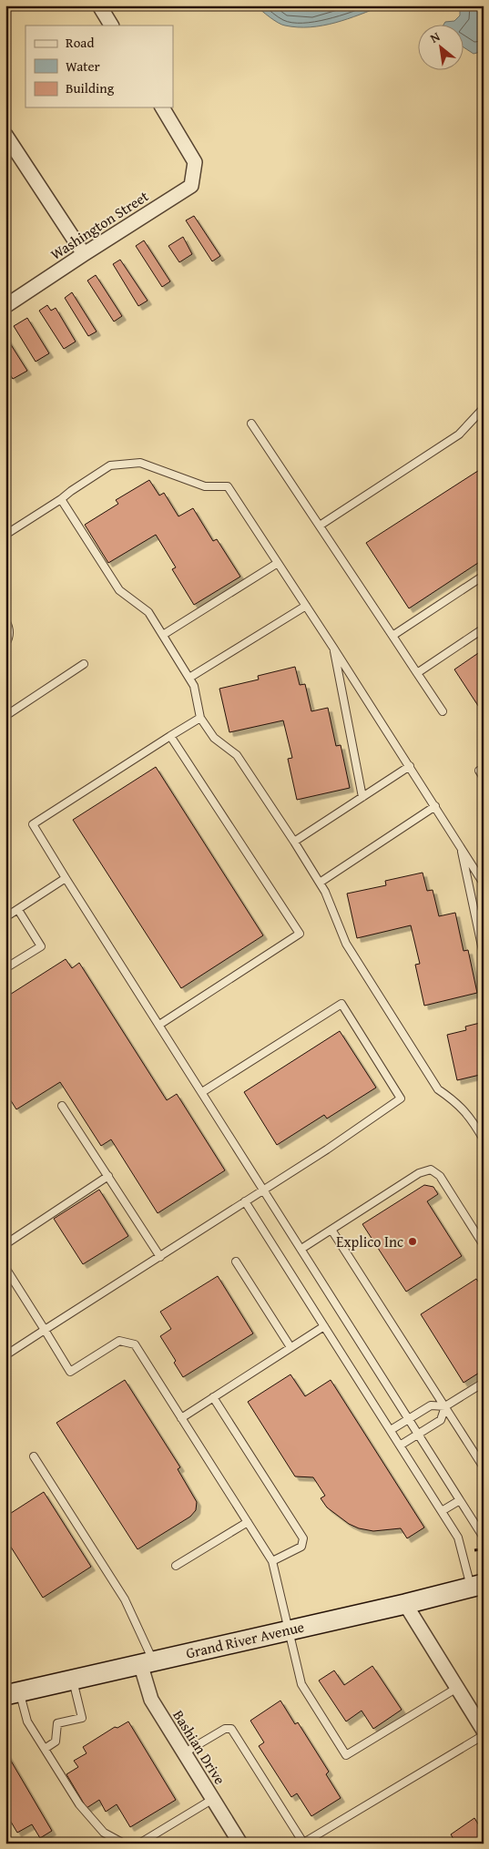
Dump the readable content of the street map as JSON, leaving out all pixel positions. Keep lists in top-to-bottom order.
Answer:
{
  "streets": {
    "main road": ["Grand River Avenue"],
    "street": ["Washington Street", "Bashian Drive"]
  },
  "crossings": [
    ["Grand River Avenue", "Bashian Drive"]
  ],
  "places": ["Explico Inc"],
  "legend": ["Road", "Water", "Building"],
  "north": "top left"
}
